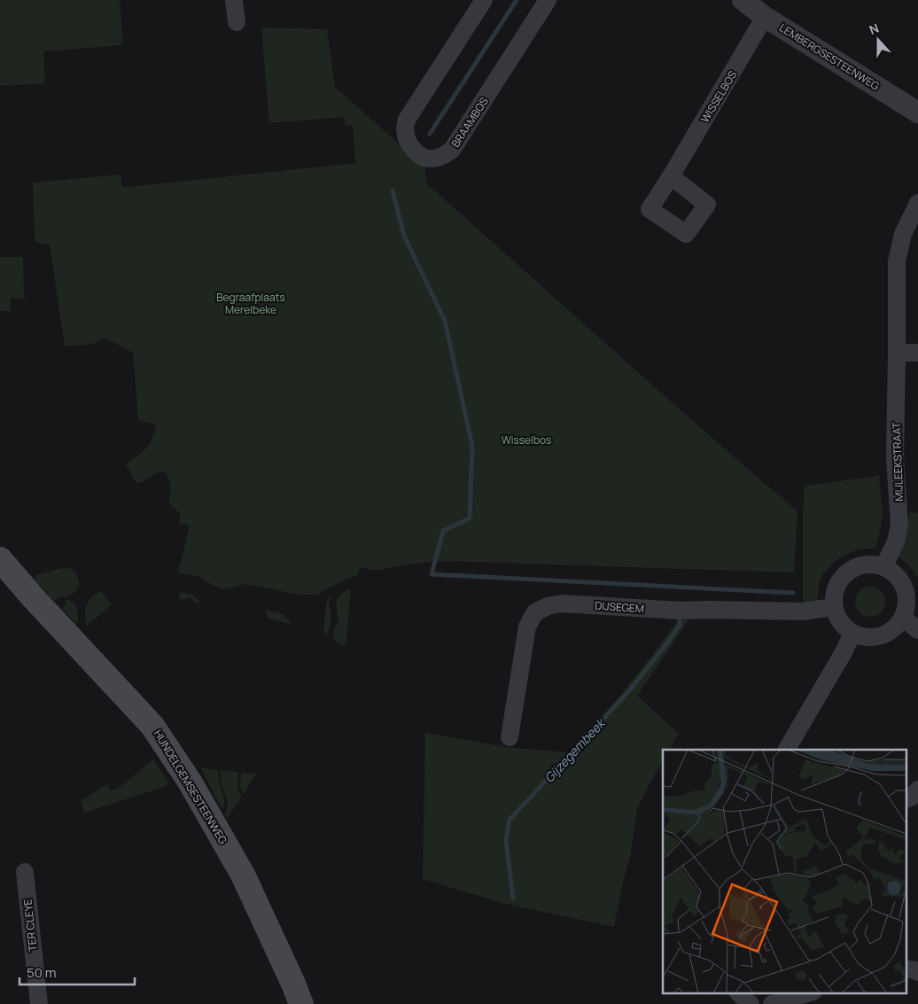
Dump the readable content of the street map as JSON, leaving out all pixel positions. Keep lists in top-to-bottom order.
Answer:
{
  "streets": {
    "main road": ["HUNDELGEMSESTEENWEG"],
    "street": [
      "LEMBERGSESTEENWEG",
      "WISSELBOS",
      "BRAAMBOS",
      "MIJLEEKSTRAAT",
      "DIJSEGEM",
      "TER CLEYE"
    ]
  },
  "crossings": [
    ["LEMBERGSESTEENWEG", "WISSELBOS"],
    ["MIJLEEKSTRAAT", "DIJSEGEM"]
  ],
  "water": ["Gijzegembeek"],
  "parks": ["Begraafplaats Merelbeke", "Wisselbos"],
  "scale_bar": "50 m",
  "north": "top"
}
